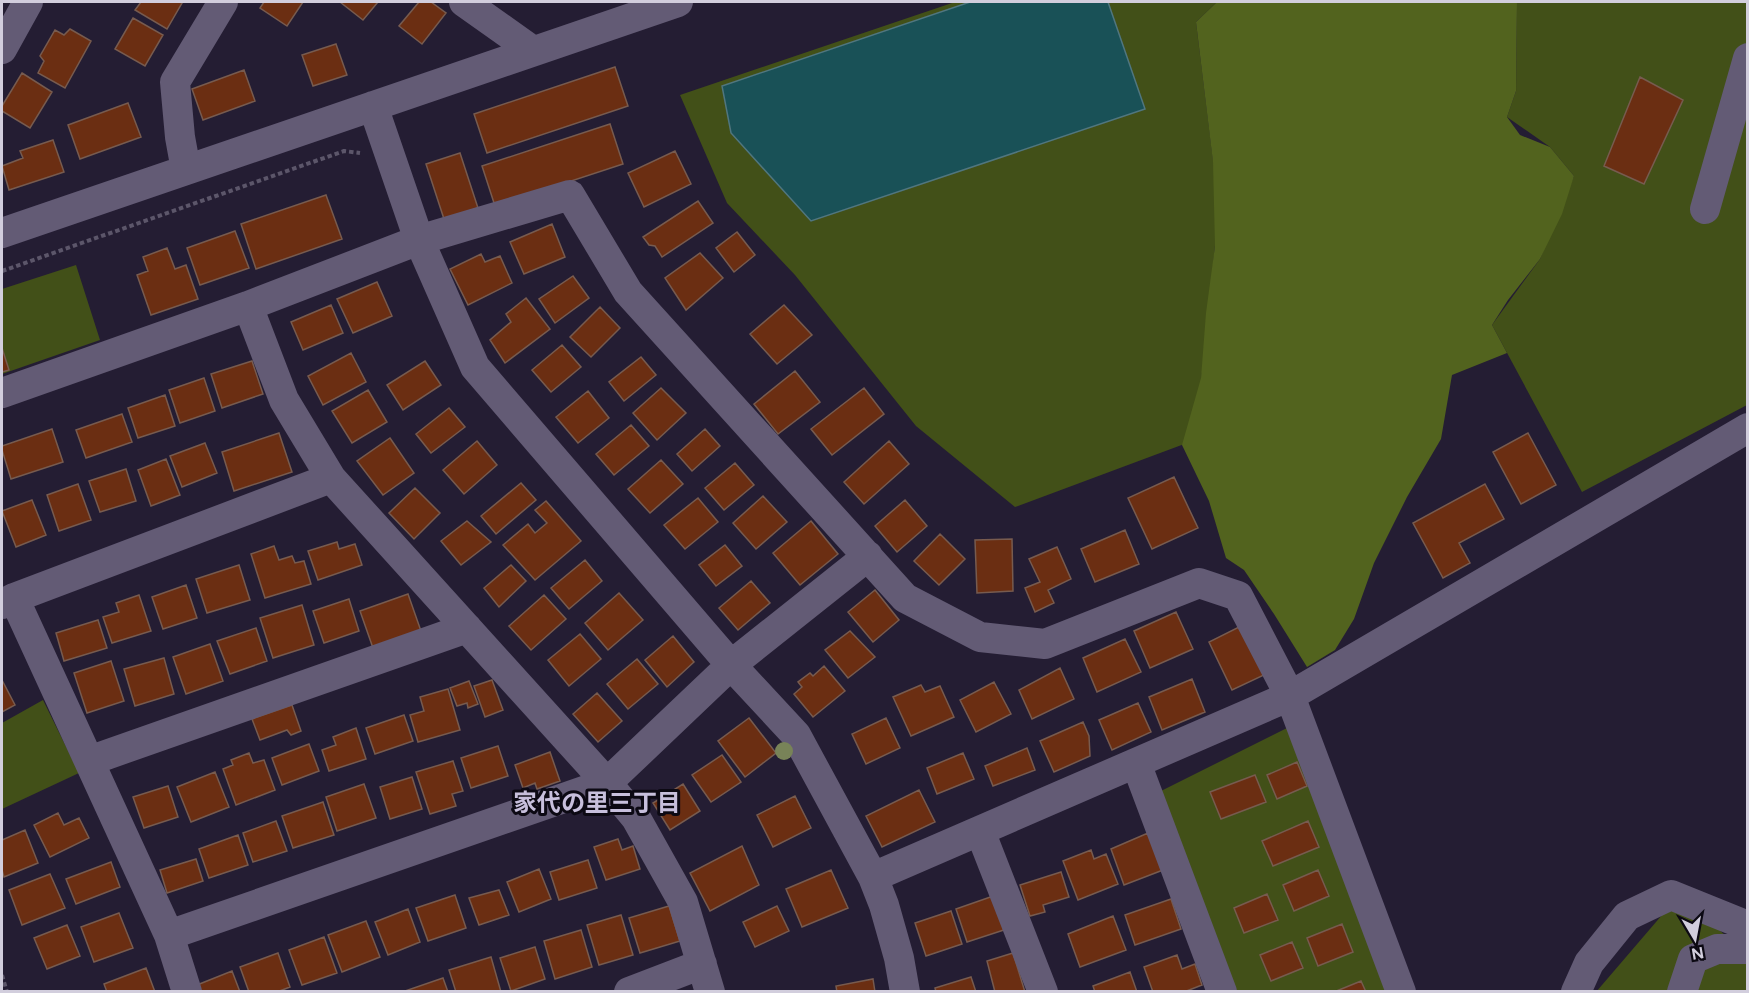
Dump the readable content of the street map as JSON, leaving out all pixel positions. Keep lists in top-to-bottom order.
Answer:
{
  "districts": ["家代の里三丁目"],
  "north": "bottom"
}
